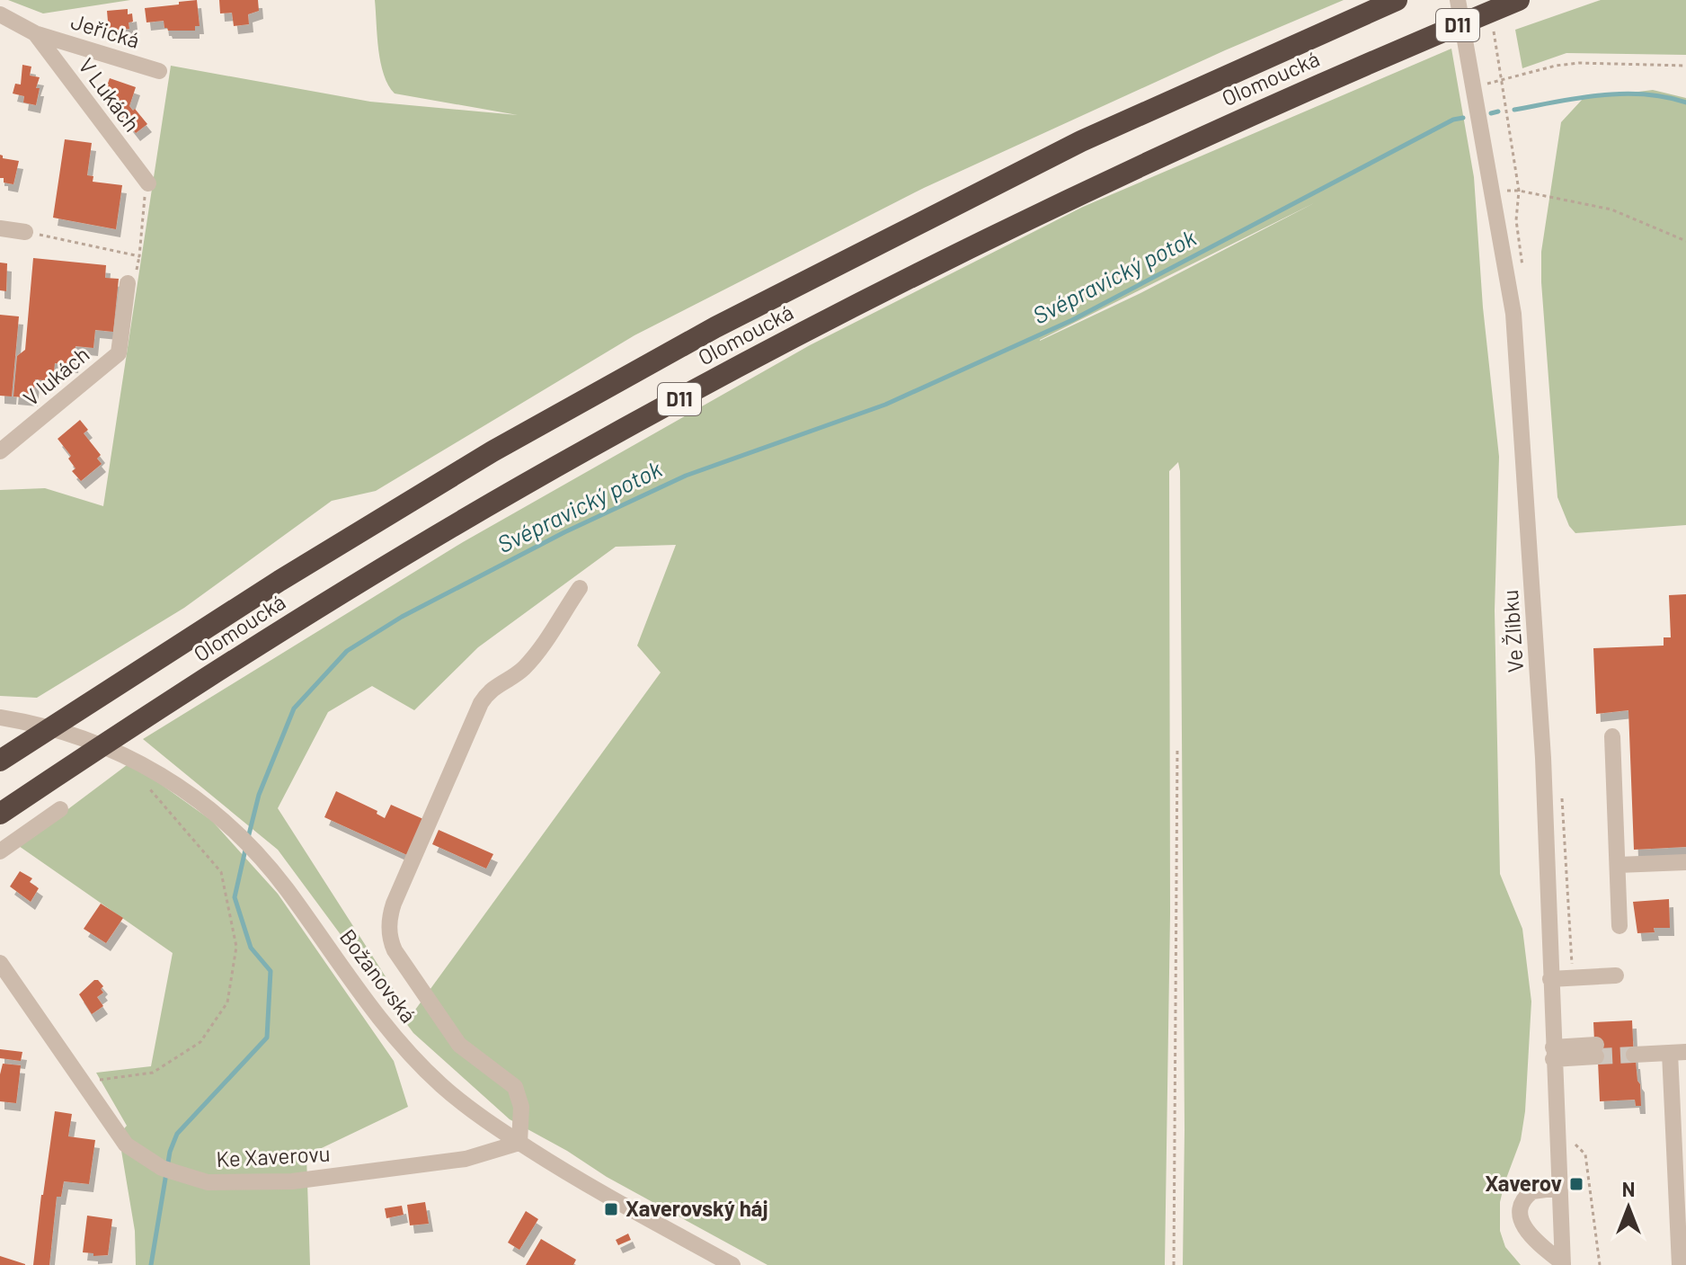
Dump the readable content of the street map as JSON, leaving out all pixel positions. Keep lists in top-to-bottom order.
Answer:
{
  "streets": {
    "highway": ["D11", "Olomoucká"],
    "street": [
      "Jeřická",
      "V Lukách",
      "V lukách",
      "Ve Žlíbku",
      "Božanovská",
      "Ke Xaverovu"
    ]
  },
  "crossings": [
    ["Jeřická", "V Lukách"],
    ["Božanovská", "Ke Xaverovu"]
  ],
  "water": ["Svépravický potok"],
  "places": {
    "transit": ["Xaverov", "Xaverovský háj"]
  },
  "north": "top"
}
